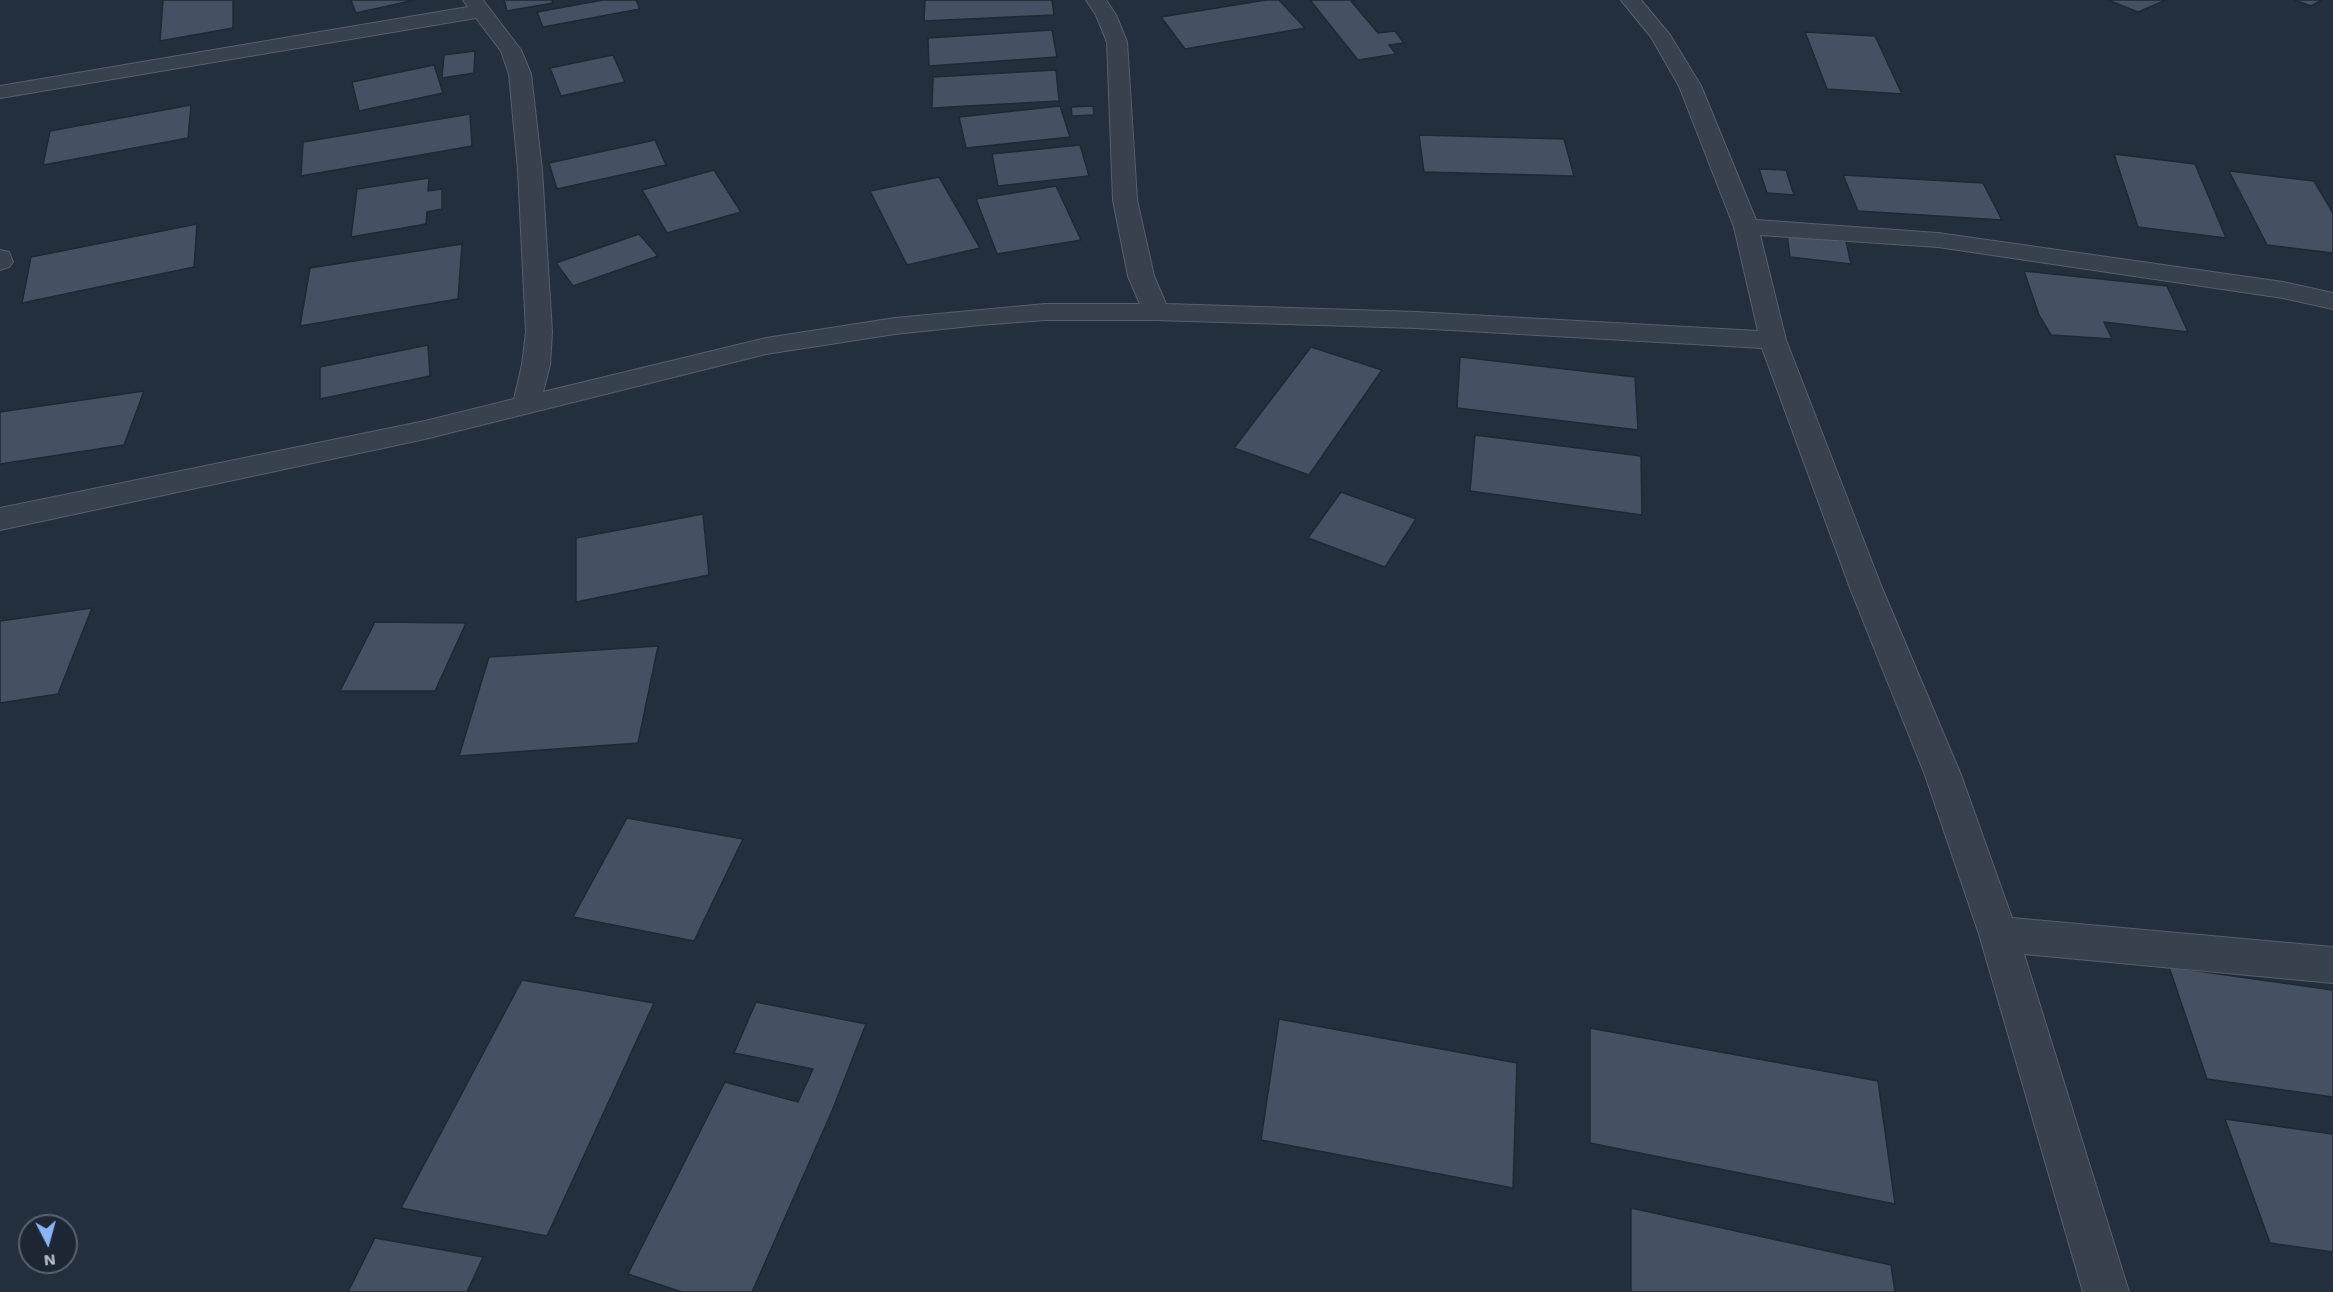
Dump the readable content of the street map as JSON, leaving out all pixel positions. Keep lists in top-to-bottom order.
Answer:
{
  "north": "bottom"
}
